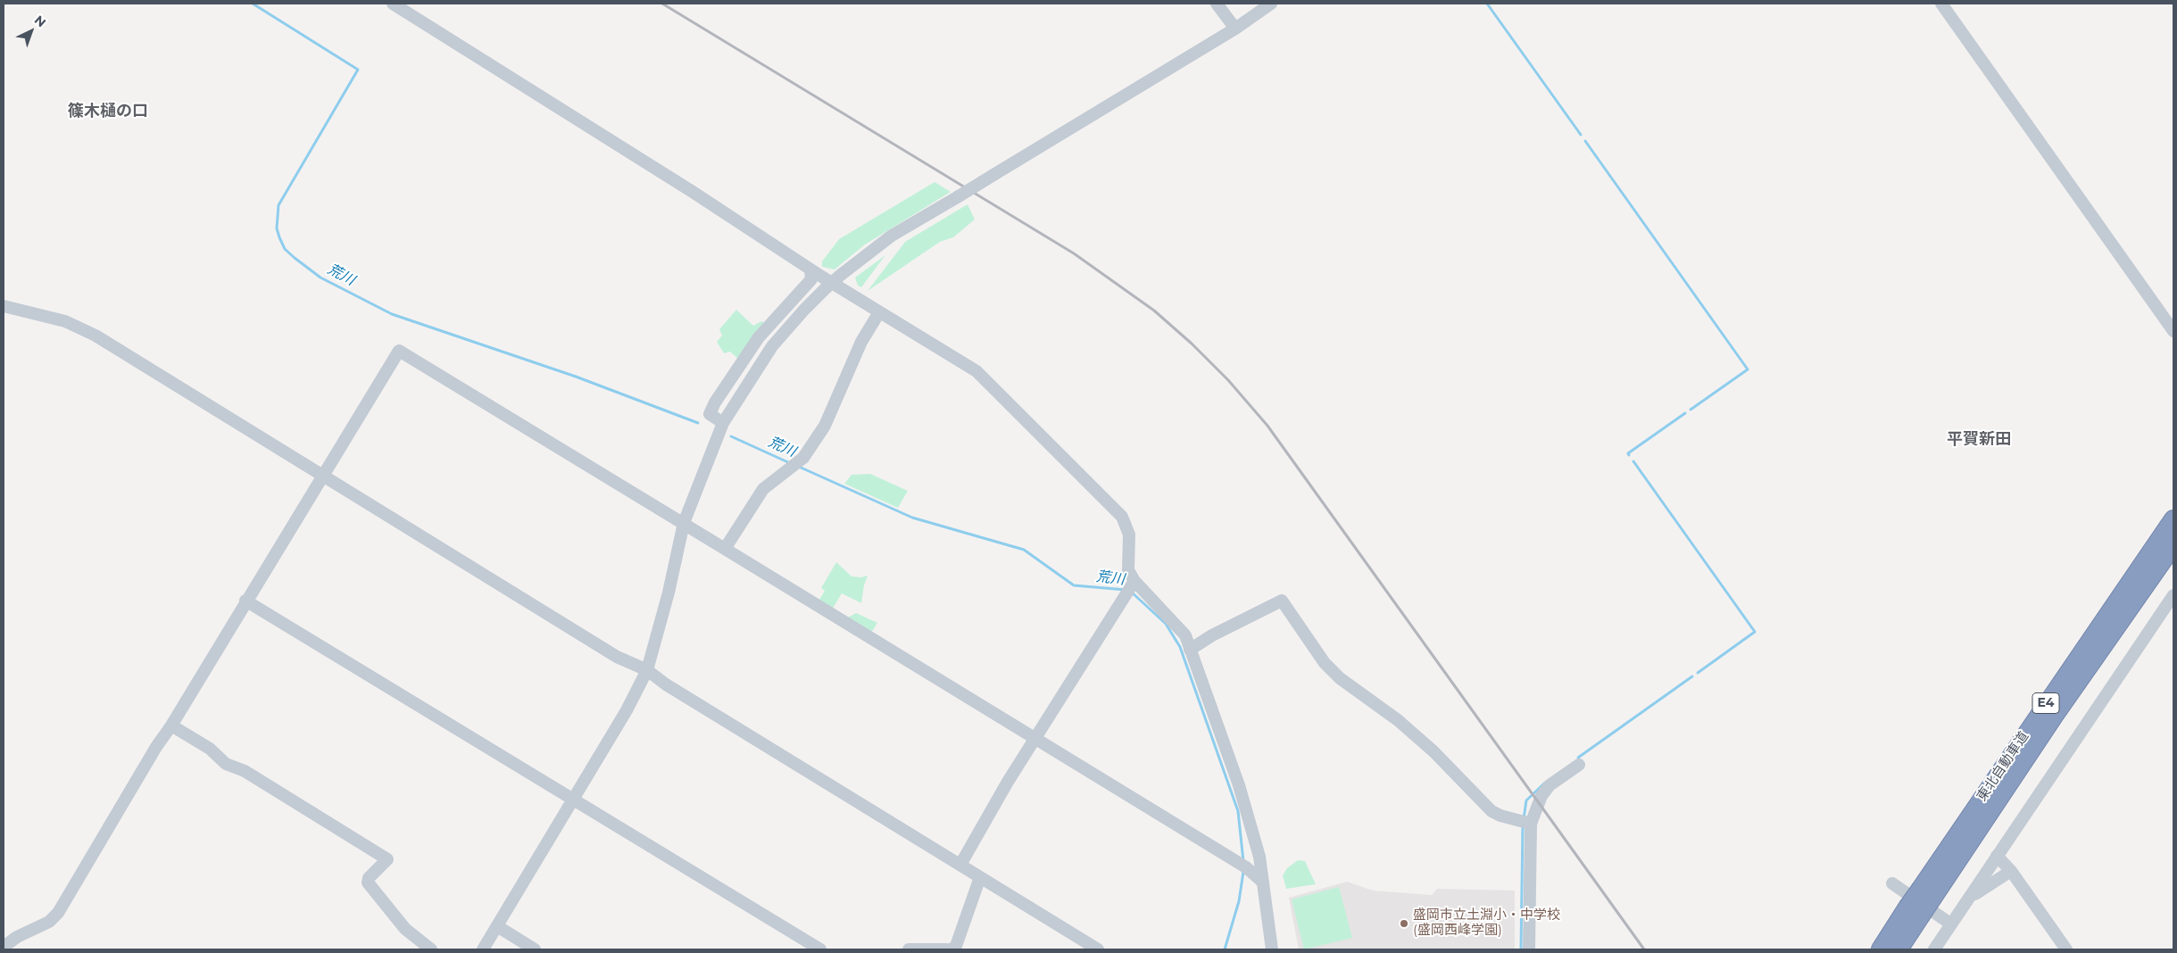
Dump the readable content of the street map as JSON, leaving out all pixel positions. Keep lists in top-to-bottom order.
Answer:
{
  "streets": {
    "highway": ["E4", "東北自動車道"]
  },
  "districts": ["篠木樋の口", "平賀新田"],
  "water": ["荒川"],
  "places": ["盛岡市立土淵小・中学校 (盛岡西峰学園)"],
  "north": "top right"
}
